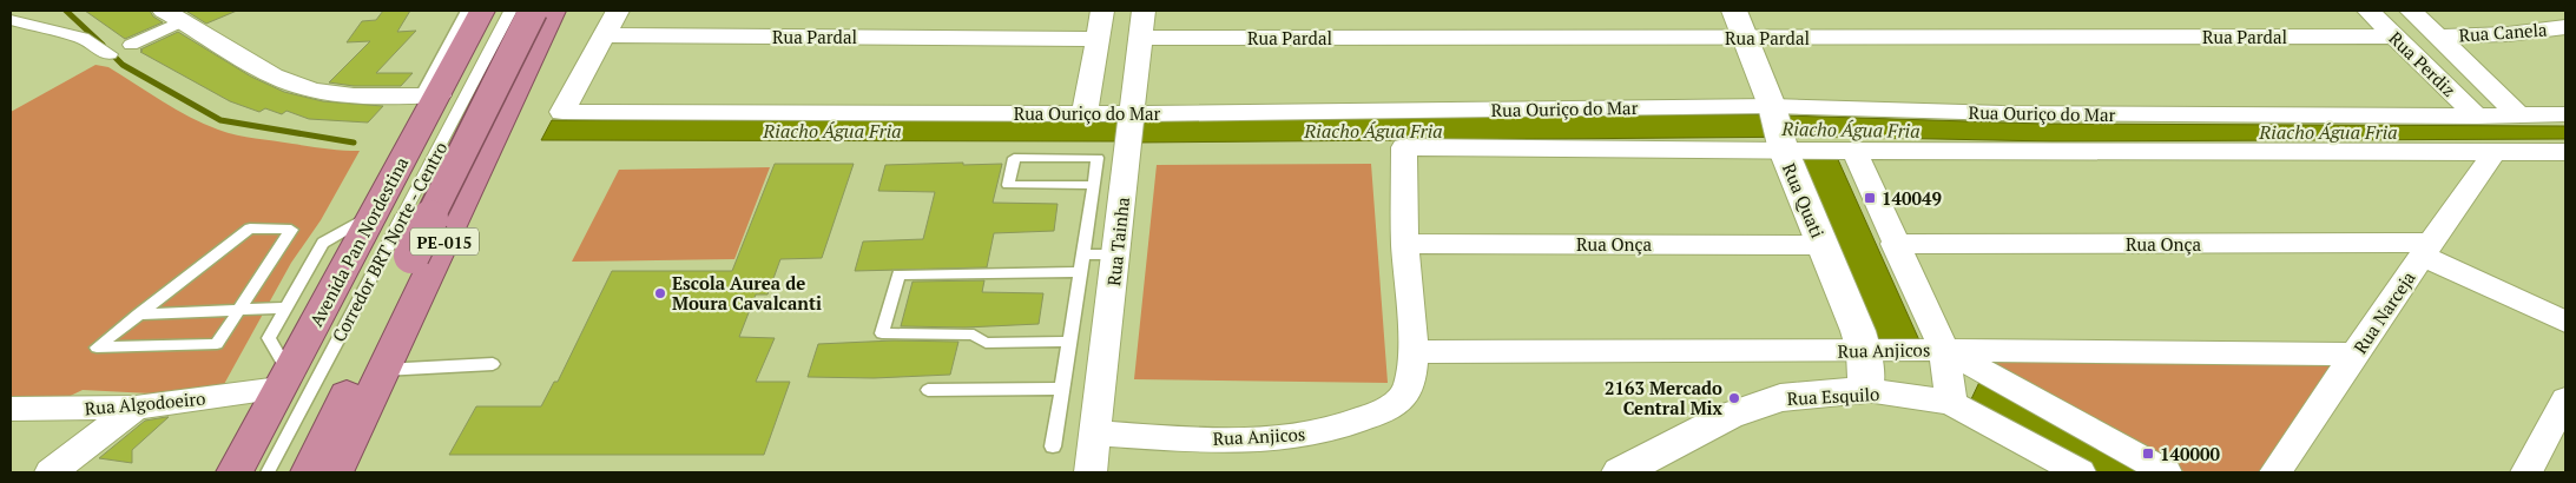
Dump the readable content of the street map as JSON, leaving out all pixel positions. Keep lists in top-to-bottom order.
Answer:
{
  "streets": {
    "highway": ["Avenida Pan Nordestina", "PE-015"],
    "street": [
      "Rua Canela",
      "Rua Pardal",
      "Rua Perdiz",
      "Rua Ouriço do Mar",
      "Rua Quati",
      "Rua Tainha",
      "Rua Onça",
      "Rua Narceja",
      "Rua Anjicos",
      "Rua Esquilo",
      "Rua Algodoeiro"
    ],
    "lane": ["Corredor BRT Norte - Centro"]
  },
  "crossings": [
    ["Rua Canela", "Rua Perdiz"],
    ["Rua Pardal", "Rua Perdiz"],
    ["Rua Pardal", "Rua Ouriço do Mar"],
    ["Rua Pardal", "Rua Quati"],
    ["Rua Pardal", "Rua Tainha"],
    ["Rua Perdiz", "Rua Ouriço do Mar"],
    ["Rua Ouriço do Mar", "Rua Quati"],
    ["Rua Ouriço do Mar", "Rua Tainha"],
    ["Rua Quati", "Rua Onça"],
    ["Rua Quati", "Rua Anjicos"],
    ["Rua Quati", "Rua Esquilo"],
    ["Avenida Pan Nordestina", "Rua Algodoeiro"],
    ["Corredor BRT Norte - Centro", "PE-015"],
    ["Rua Tainha", "Rua Anjicos"],
    ["Rua Onça", "Rua Narceja"],
    ["Rua Onça", "Rua Anjicos"],
    ["Rua Narceja", "Rua Anjicos"]
  ],
  "water": ["Riacho Água Fria"],
  "places": {
    "transit": ["140049", "140000"],
    "other": ["Escola Aurea de Moura Cavalcanti", "2163 Mercado Central Mix"]
  }
}
